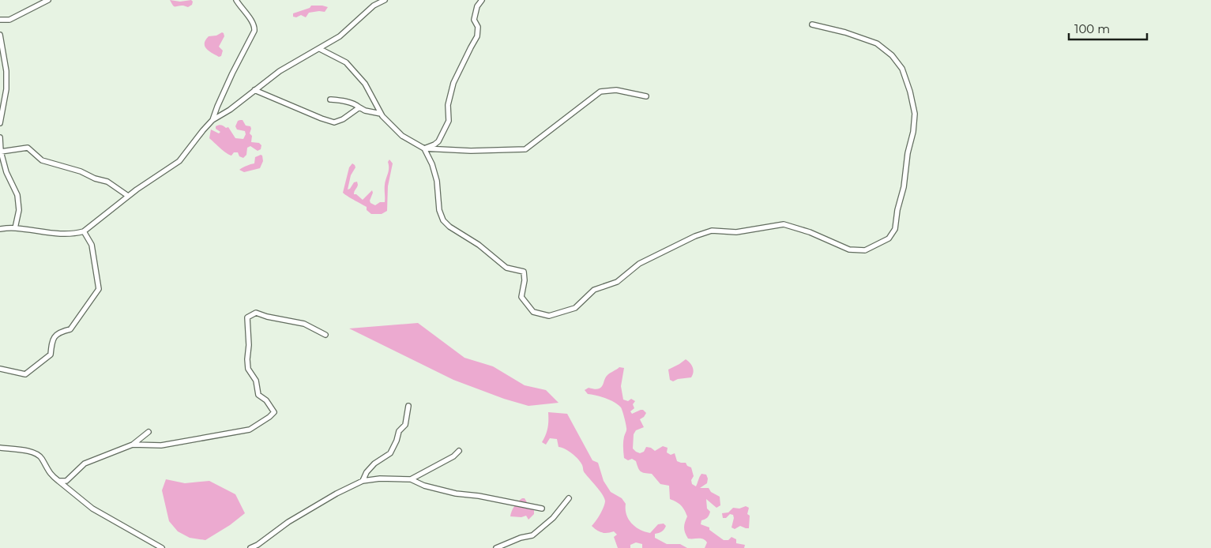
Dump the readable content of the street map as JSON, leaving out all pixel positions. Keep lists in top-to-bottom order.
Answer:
{
  "scale_bar": "100 m"
}
